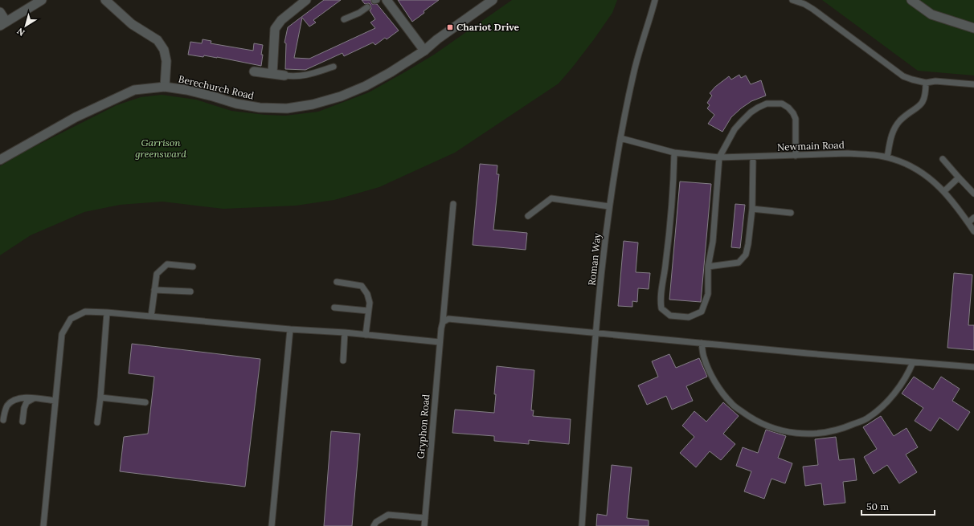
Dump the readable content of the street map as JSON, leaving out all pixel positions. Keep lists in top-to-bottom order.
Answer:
{
  "streets": {
    "street": ["Berechurch Road"],
    "lane": ["Newmain Road", "Roman Way", "Gryphon Road"]
  },
  "crossings": [
    ["Newmain Road", "Roman Way"]
  ],
  "parks": ["Garrison greensward"],
  "places": {
    "transit": ["Chariot Drive"]
  },
  "scale_bar": "50 m",
  "north": "bottom left"
}
